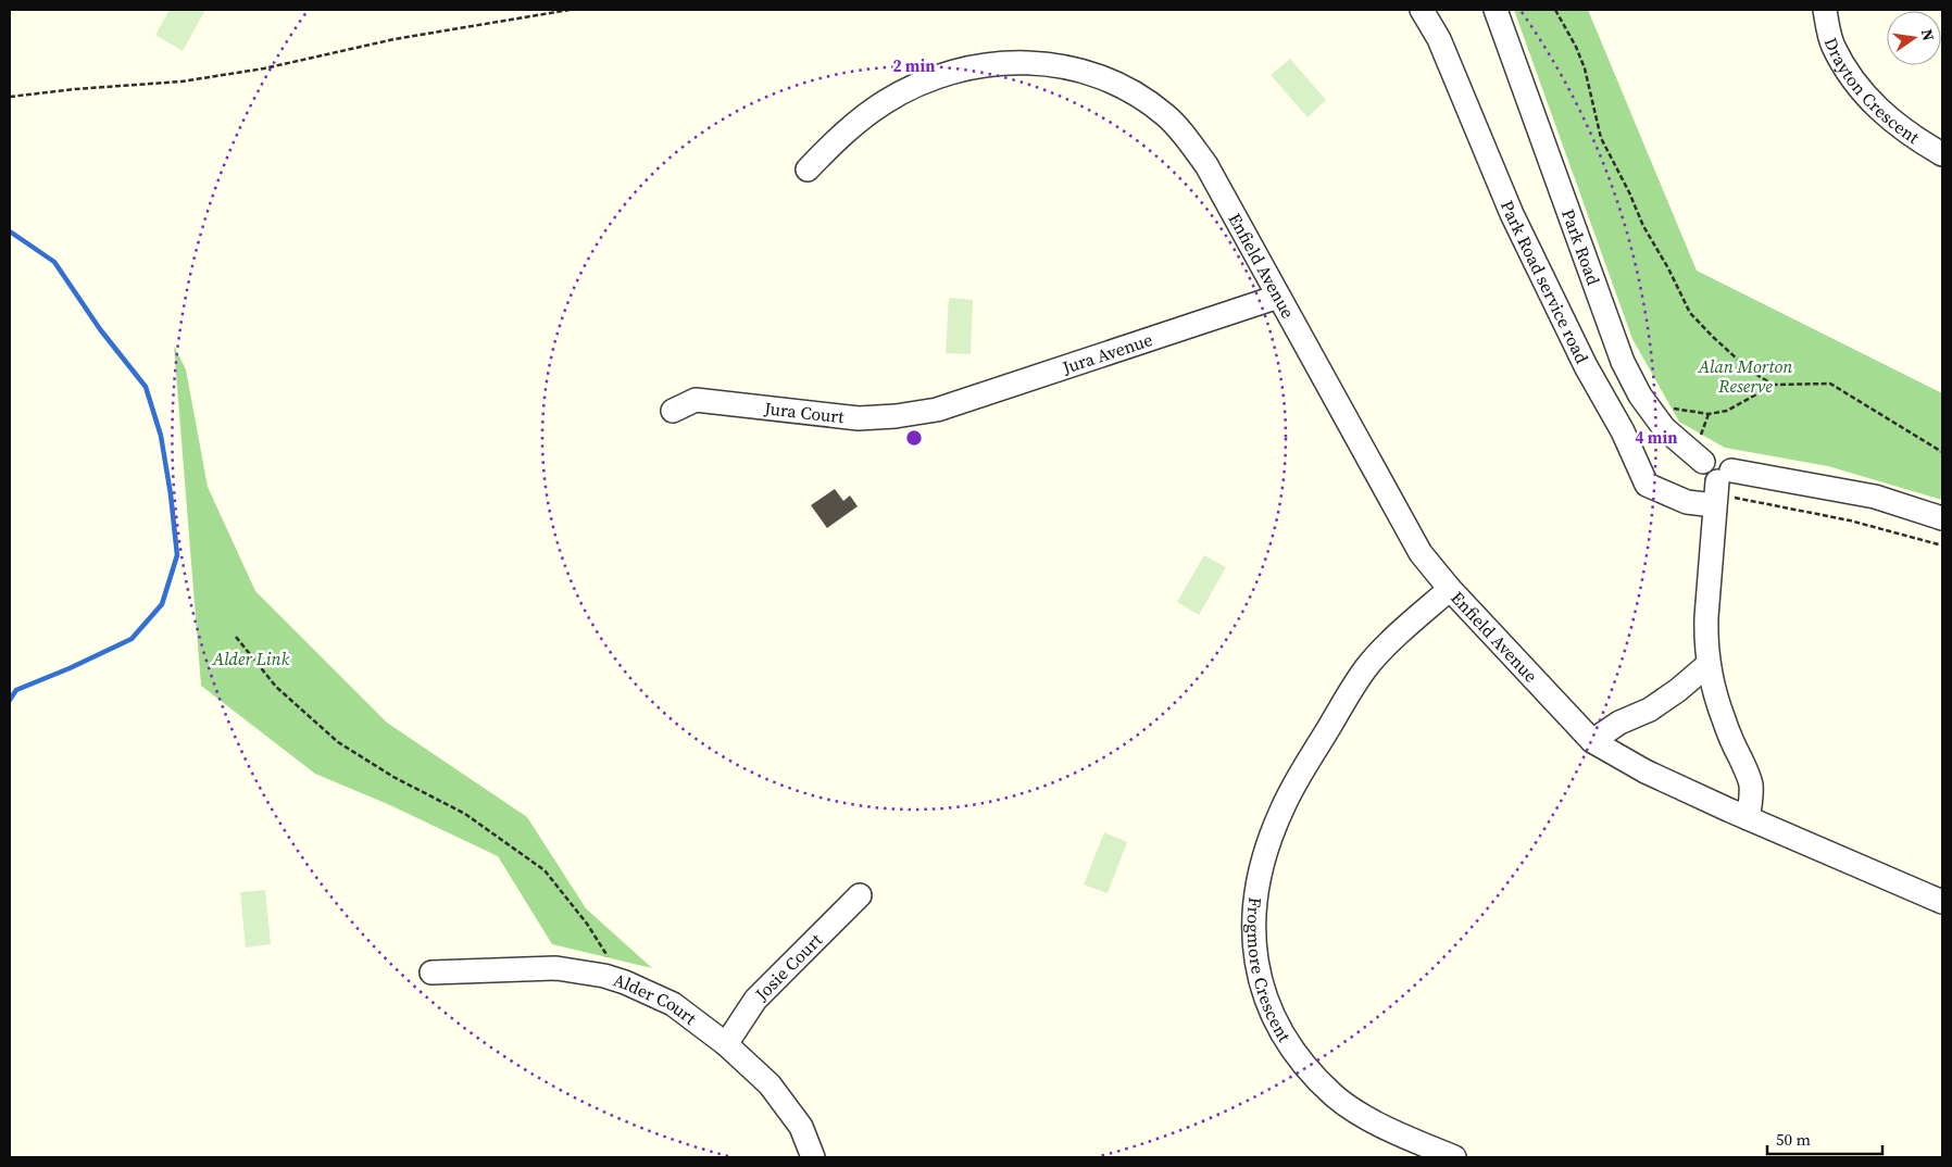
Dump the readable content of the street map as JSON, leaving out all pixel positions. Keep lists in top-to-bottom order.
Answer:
{
  "streets": {
    "street": [
      "Drayton Crescent",
      "Park Road",
      "Enfield Avenue",
      "Park Road service road",
      "Jura Avenue",
      "Jura Court",
      "Josie Court",
      "Frogmore Crescent",
      "Alder Court"
    ]
  },
  "crossings": [
    ["Enfield Avenue", "Jura Avenue"],
    ["Enfield Avenue", "Frogmore Crescent"],
    ["Jura Avenue", "Jura Court"],
    ["Josie Court", "Alder Court"]
  ],
  "parks": ["Alan Morton Reserve", "Alder Link"],
  "scale_bar": "50 m",
  "north": "right",
  "rings": ["2 min", "4 min"]
}
